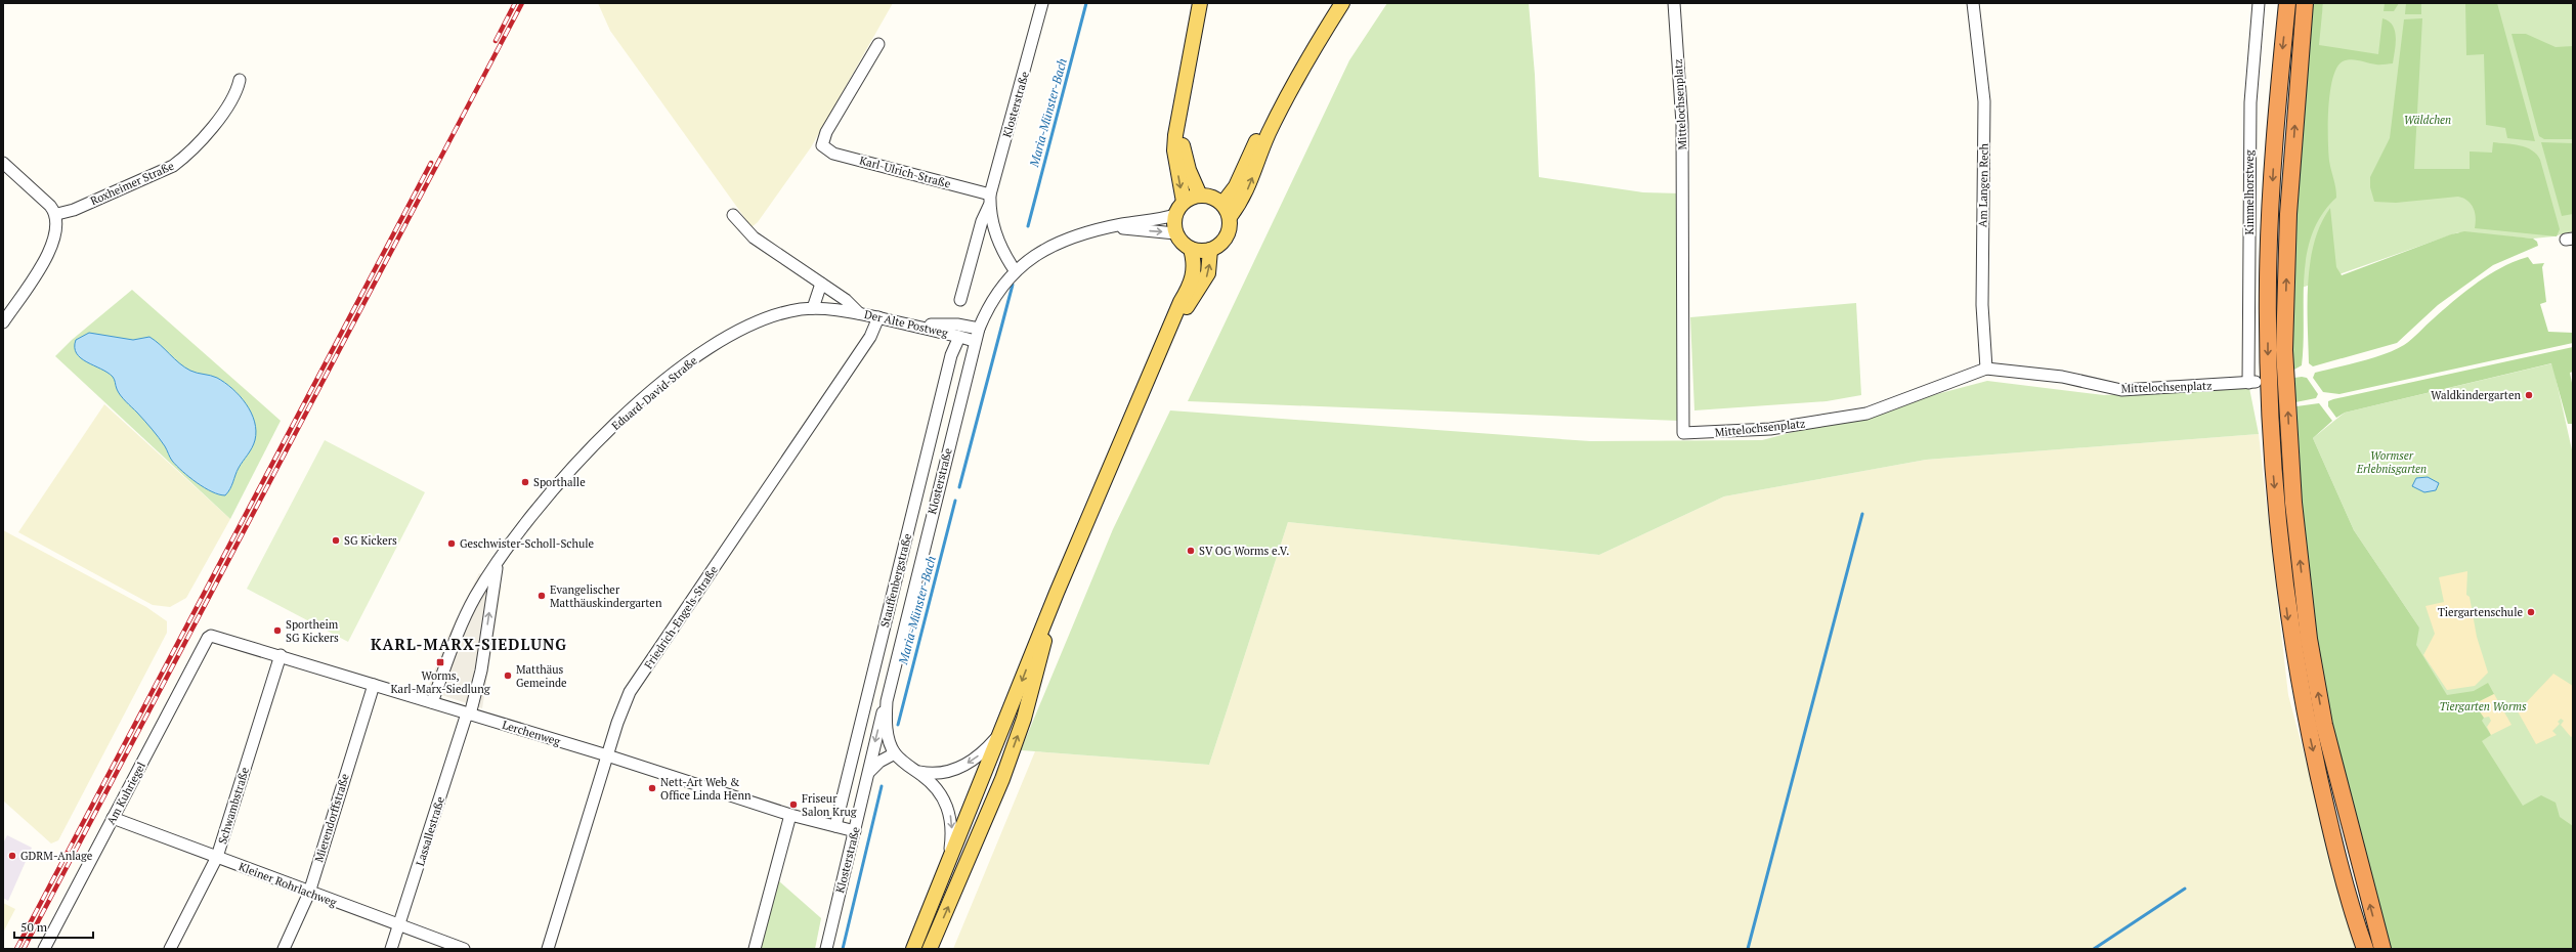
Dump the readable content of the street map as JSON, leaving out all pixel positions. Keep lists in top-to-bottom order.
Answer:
{
  "streets": {
    "street": [
      "Klosterstraße",
      "Mittelochsenplatz",
      "Karl-Ulrich-Straße",
      "Roxheimer Straße",
      "Am Langen Rech",
      "Kimmelhorstweg",
      "Der Alte Postweg",
      "Eduard-David-Straße",
      "Stauffenbergstraße",
      "Friedrich-Engels-Straße",
      "Lerchenweg",
      "Am Kuhriegel",
      "Schwambstraße",
      "Mierendorffstraße",
      "Lassallestraße",
      "Kleiner Rohrlachweg"
    ]
  },
  "crossings": [
    ["Klosterstraße", "Karl-Ulrich-Straße"],
    ["Klosterstraße", "Der Alte Postweg"],
    ["Klosterstraße", "Lerchenweg"],
    ["Mittelochsenplatz", "Am Langen Rech"],
    ["Mittelochsenplatz", "Kimmelhorstweg"],
    ["Der Alte Postweg", "Eduard-David-Straße"],
    ["Der Alte Postweg", "Stauffenbergstraße"],
    ["Der Alte Postweg", "Friedrich-Engels-Straße"],
    ["Eduard-David-Straße", "Lerchenweg"],
    ["Eduard-David-Straße", "Lassallestraße"],
    ["Stauffenbergstraße", "Lerchenweg"],
    ["Friedrich-Engels-Straße", "Lerchenweg"],
    ["Lerchenweg", "Am Kuhriegel"],
    ["Lerchenweg", "Schwambstraße"],
    ["Lerchenweg", "Mierendorffstraße"],
    ["Lerchenweg", "Lassallestraße"],
    ["Am Kuhriegel", "Kleiner Rohrlachweg"],
    ["Schwambstraße", "Kleiner Rohrlachweg"],
    ["Mierendorffstraße", "Kleiner Rohrlachweg"],
    ["Lassallestraße", "Kleiner Rohrlachweg"]
  ],
  "districts": ["KARL-MARX-SIEDLUNG"],
  "water": ["Maria-Münster-Bach"],
  "parks": ["Wäldchen", "Wormser Erlebnisgarten", "Tiergarten Worms"],
  "places": {
    "other": [
      "Waldkindergarten",
      "Sporthalle",
      "SG Kickers",
      "Geschwister-Scholl-Schule",
      "SV OG Worms e.V.",
      "Evangelischer Matthäuskindergarten",
      "Tiergartenschule",
      "Sportheim SG Kickers",
      "Matthäus Gemeinde",
      "Nett-Art Web & Office Linda Henn",
      "Friseur Salon Krug",
      "GDRM-Anlage"
    ],
    "transit": ["Worms, Karl-Marx-Siedlung"]
  },
  "scale_bar": "50 m"
}
